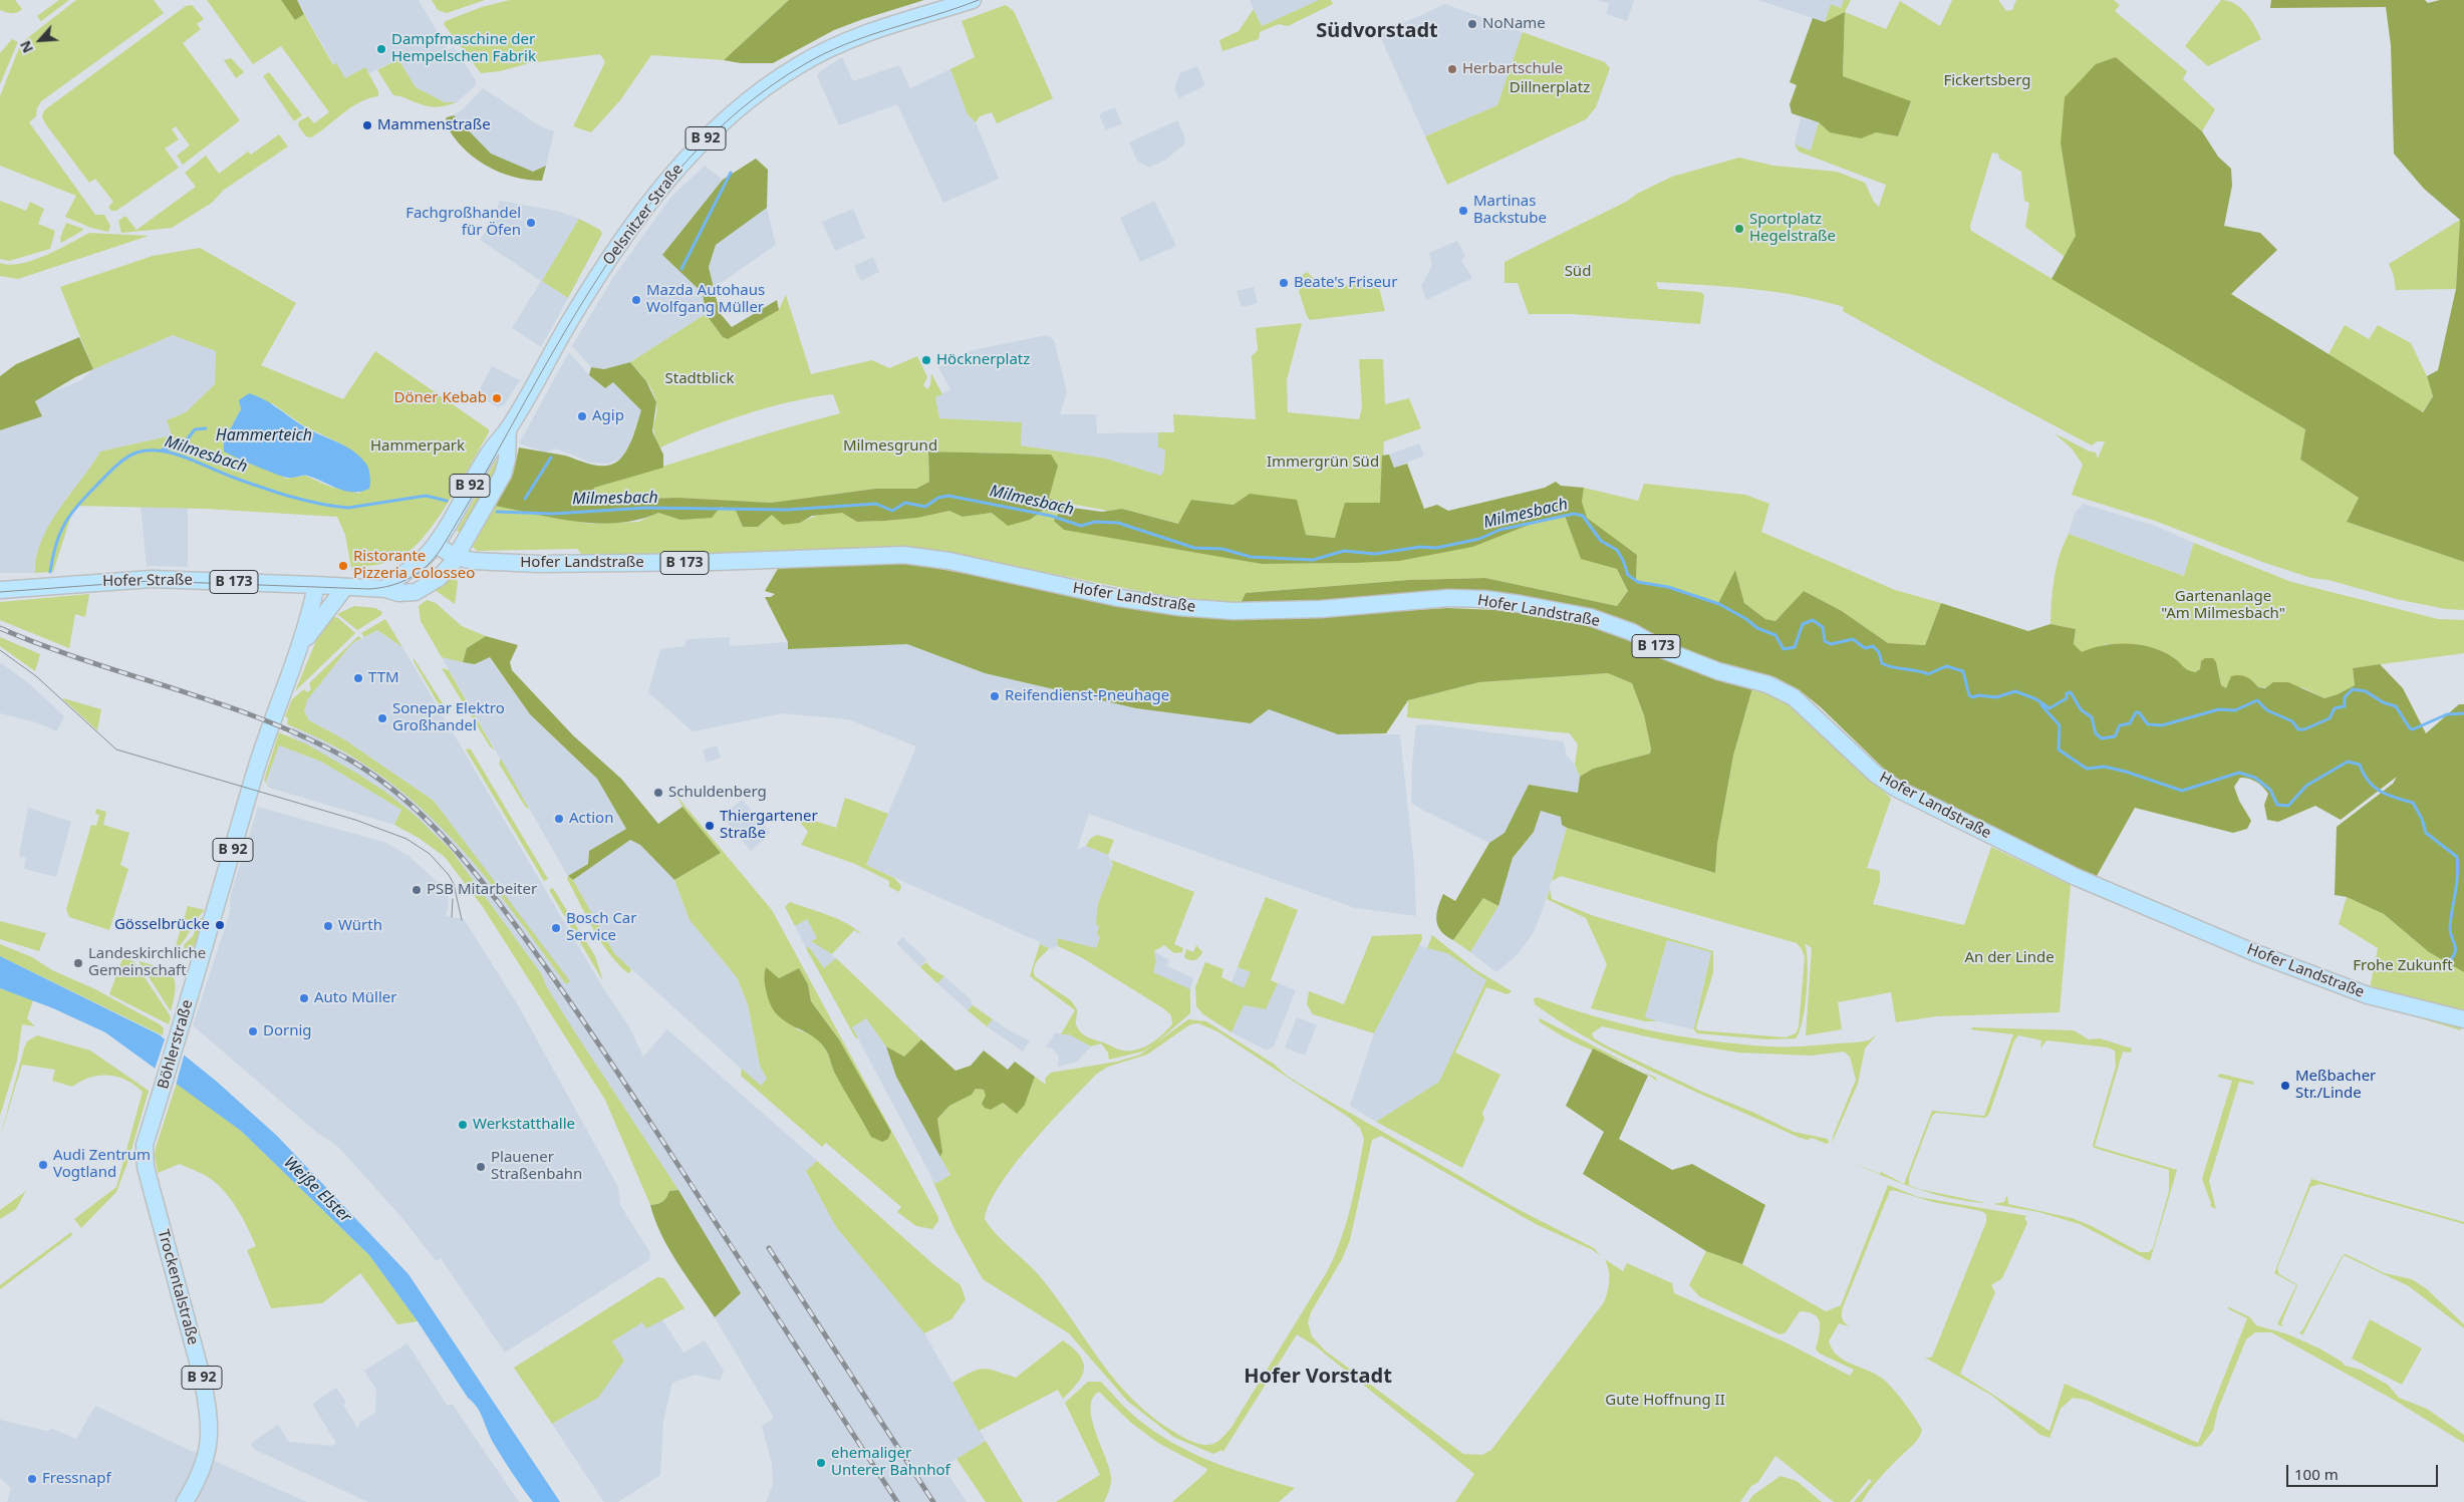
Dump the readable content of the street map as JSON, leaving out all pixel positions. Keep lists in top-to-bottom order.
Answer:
{
  "streets": {
    "main road": [
      "B 92",
      "Oelsnitzer Straße",
      "Hofer Landstraße",
      "B 173",
      "Hofer Straße",
      "Böhlerstraße",
      "Trockentalstraße"
    ]
  },
  "crossings": [
    ["B 92", "Oelsnitzer Straße"],
    ["B 92", "Hofer Landstraße"],
    ["B 92", "Hofer Straße"],
    ["Oelsnitzer Straße", "Hofer Landstraße"],
    ["Oelsnitzer Straße", "Hofer Straße"],
    ["Hofer Landstraße", "Hofer Straße"],
    ["Hofer Straße", "Böhlerstraße"],
    ["Böhlerstraße", "Trockentalstraße"]
  ],
  "districts": ["Südvorstadt", "Hofer Vorstadt"],
  "water": ["Hammerteich", "Milmesbach", "Weiße Elster"],
  "parks": [
    "Fickertsberg",
    "Dillnerplatz",
    "Süd",
    "Stadtblick",
    "Hammerpark",
    "Milmesgrund",
    "Immergrün Süd",
    "Gartenanlage \"Am Milmesbach\"",
    "An der Linde",
    "Frohe Zukunft",
    "Gute Hoffnung II"
  ],
  "places": [
    "NoName",
    "Dampfmaschine der Hempelschen Fabrik",
    "Herbartschule",
    "Mammenstraße",
    "Martinas Backstube",
    "Fachgroßhandel für Öfen",
    "Sportplatz Hegelstraße",
    "Beate's Friseur",
    "Mazda Autohaus Wolfgang Müller",
    "Höcknerplatz",
    "Döner Kebab",
    "Agip",
    "Ristorante Pizzeria Colosseo",
    "TTM",
    "Reifendienst-Pneuhage",
    "Sonepar Elektro Großhandel",
    "Schuldenberg",
    "Action",
    "Thiergartener Straße",
    "PSB Mitarbeiter",
    "Gösselbrücke",
    "Würth",
    "Bosch Car Service",
    "Landeskirchliche Gemeinschaft",
    "Auto Müller",
    "Dornig",
    "Meßbacher Str./Linde",
    "Werkstatthalle",
    "Audi Zentrum Vogtland",
    "Plauener Straßenbahn",
    "ehemaliger Unterer Bahnhof",
    "Fressnapf"
  ],
  "scale_bar": "100 m",
  "north": "bottom left"
}
